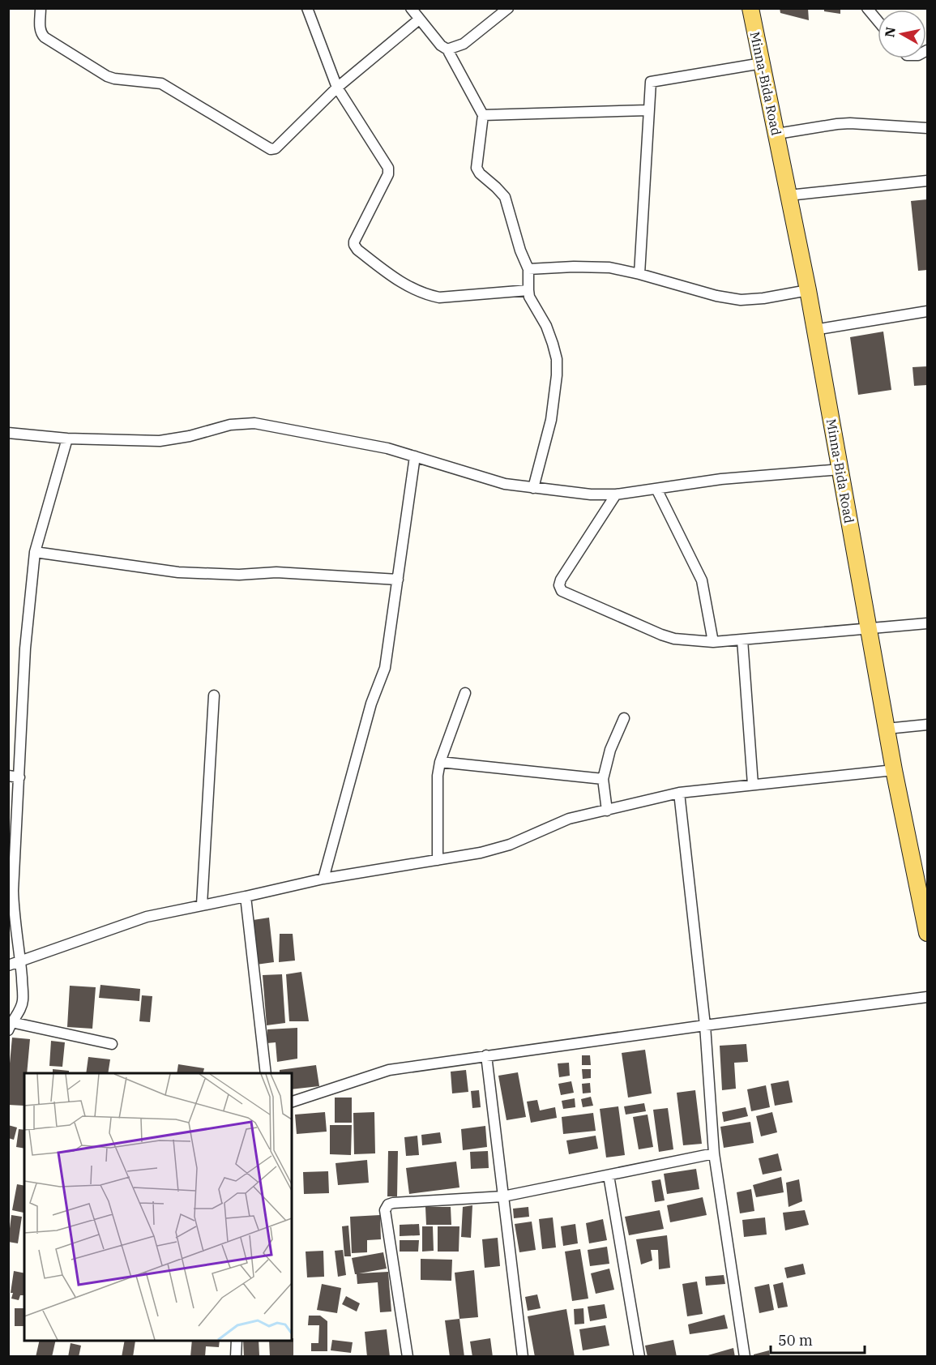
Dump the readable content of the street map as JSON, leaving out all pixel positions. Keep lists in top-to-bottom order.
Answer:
{
  "streets": {
    "main road": ["Minna-Bida Road"]
  },
  "scale_bar": "50 m",
  "north": "left"
}
